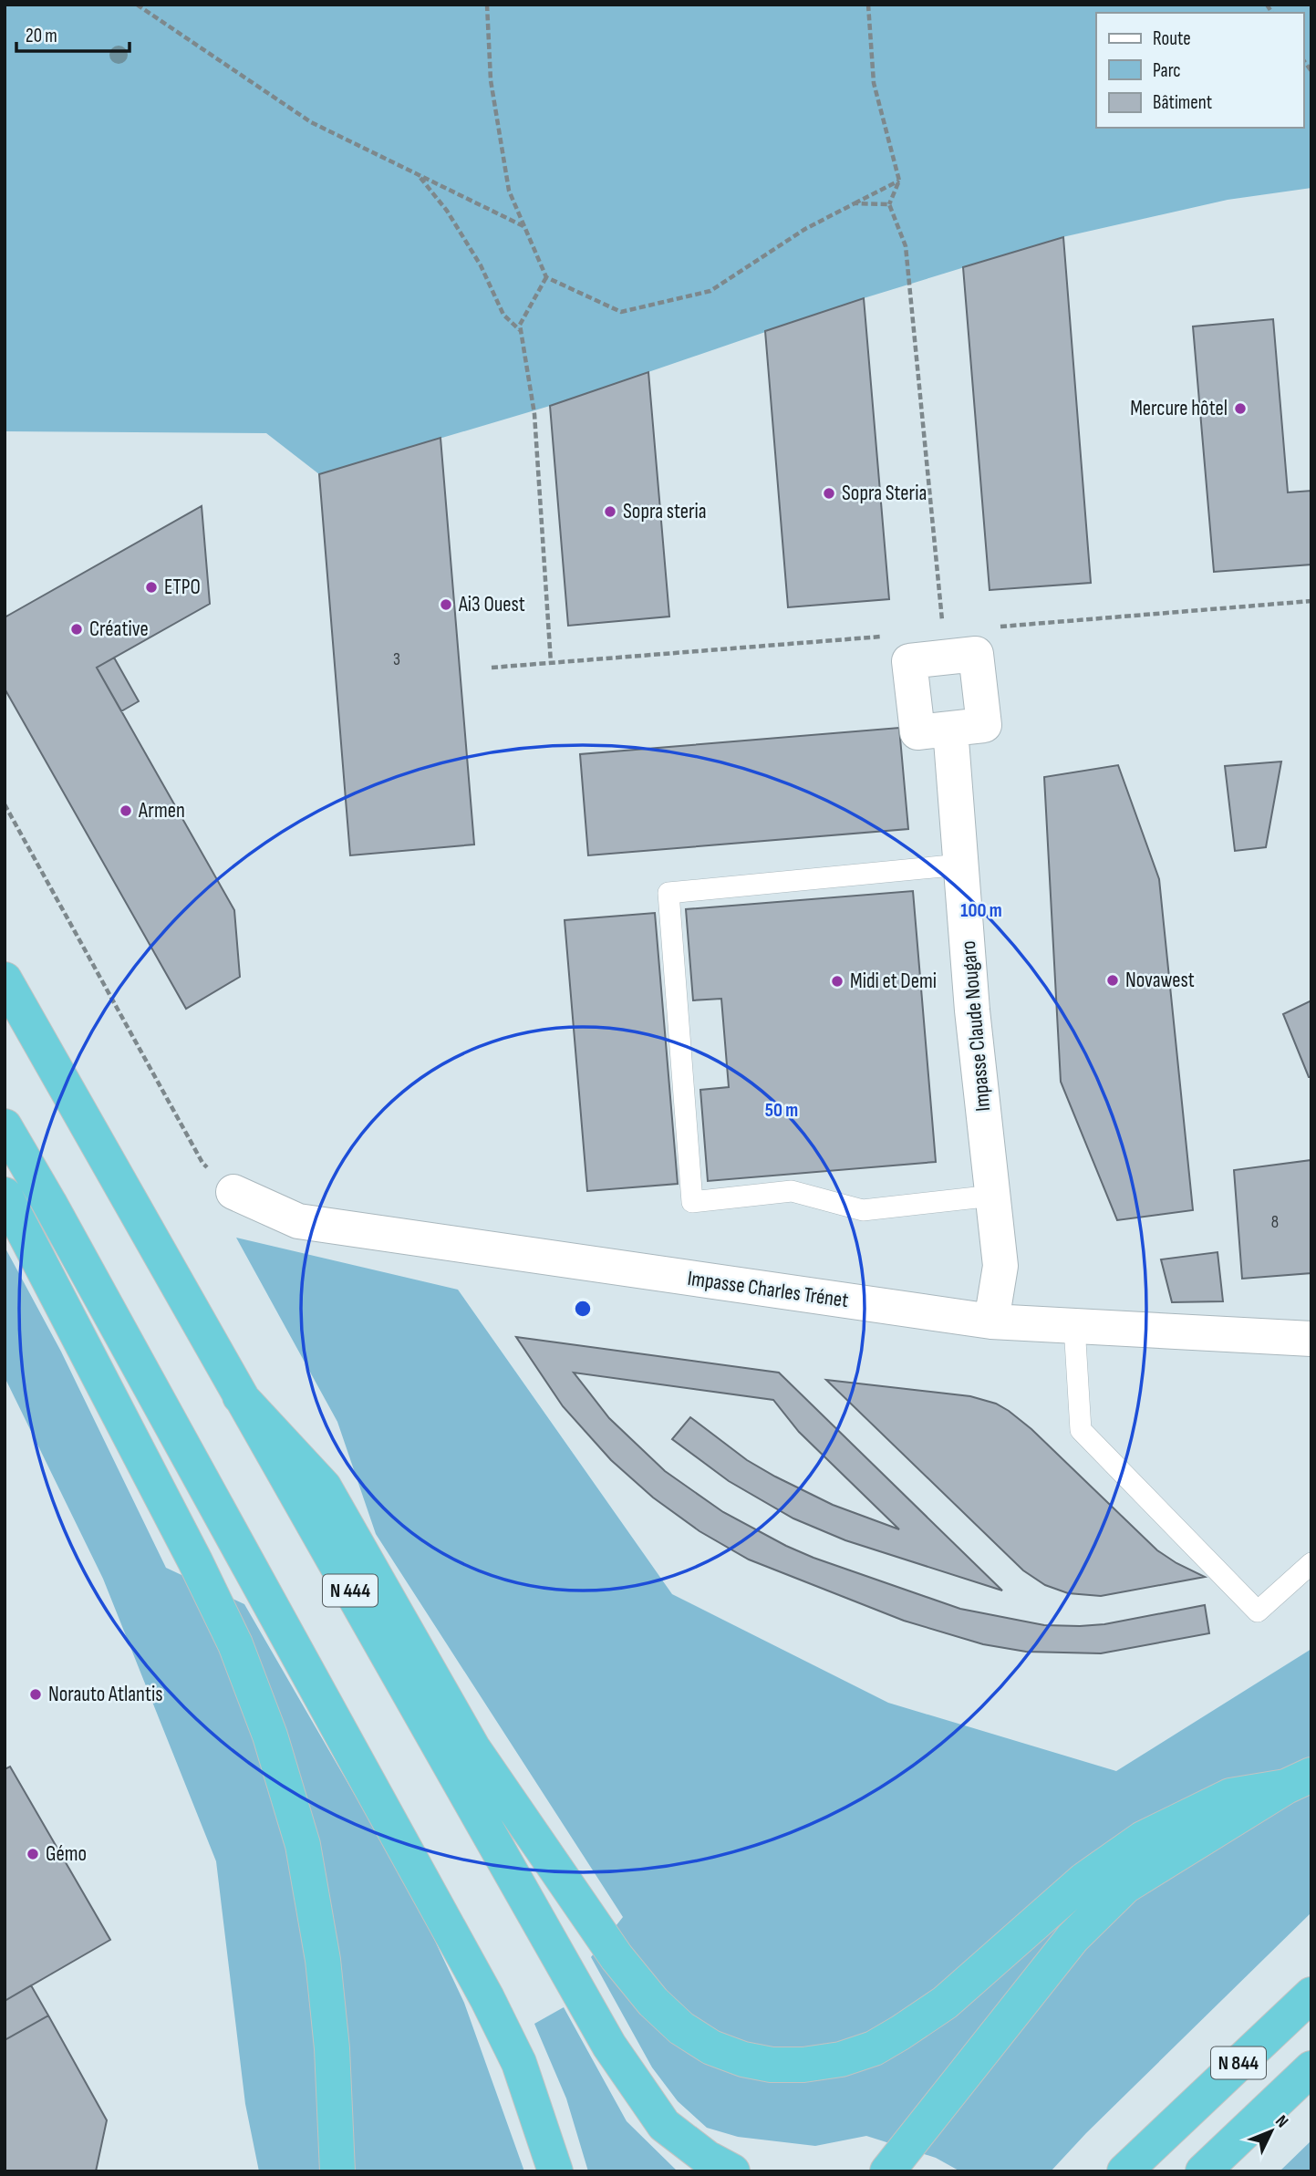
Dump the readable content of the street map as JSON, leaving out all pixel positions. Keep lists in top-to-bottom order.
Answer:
{
  "streets": {
    "highway": ["N 444", "N 844"],
    "street": ["Impasse Claude Nougaro", "Impasse Charles Trénet"]
  },
  "crossings": [
    ["Impasse Claude Nougaro", "Impasse Charles Trénet"]
  ],
  "places": [
    "Mercure hôtel",
    "Sopra Steria",
    "Sopra steria",
    "ETPO",
    "Ai3 Ouest",
    "Créative",
    "Armen",
    "Novawest",
    "Midi et Demi",
    "Norauto Atlantis",
    "Gémo"
  ],
  "house_numbers": ["3", "8"],
  "legend": ["Route", "Parc", "Bâtiment"],
  "scale_bar": "20 m",
  "north": "top right",
  "rings": ["100 m", "50 m"]
}
